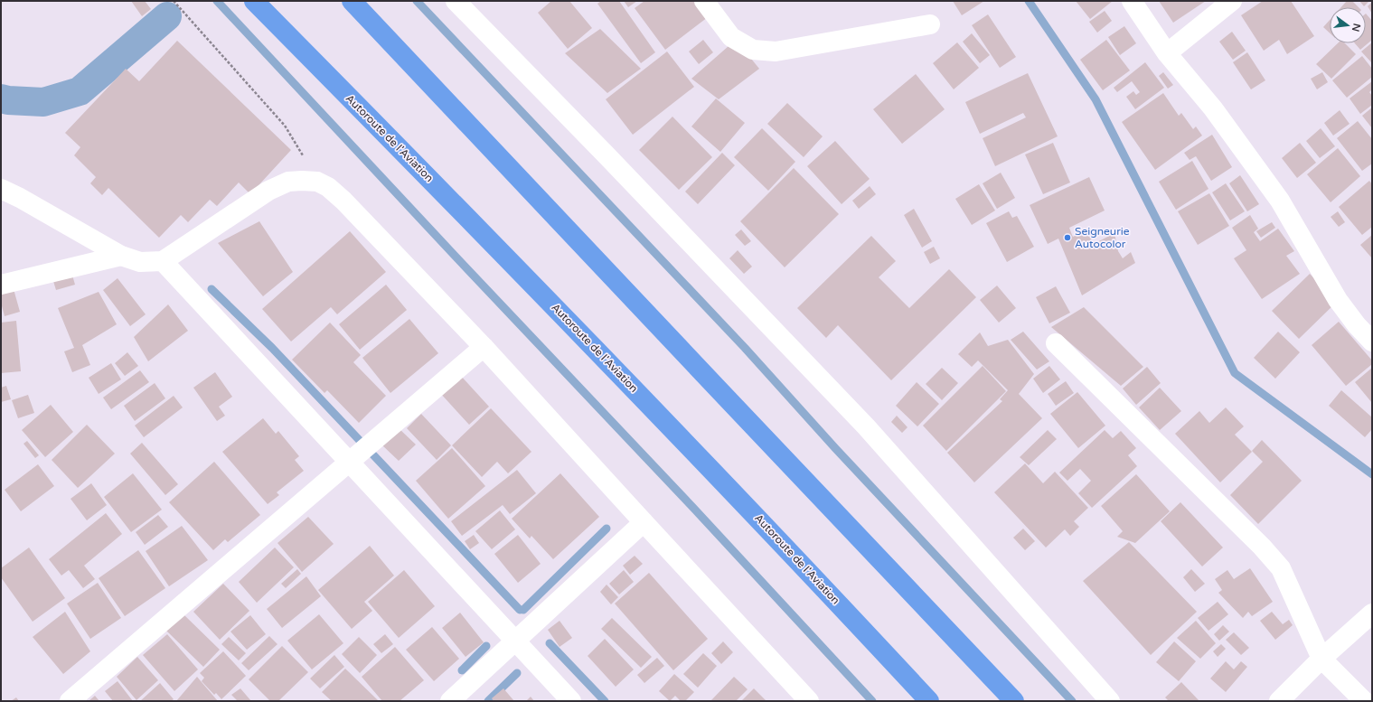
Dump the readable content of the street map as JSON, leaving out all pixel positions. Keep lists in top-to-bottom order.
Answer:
{
  "streets": {
    "highway": ["Autoroute de l'Aviation"]
  },
  "places": ["Seigneurie Autocolor"],
  "north": "right"
}
